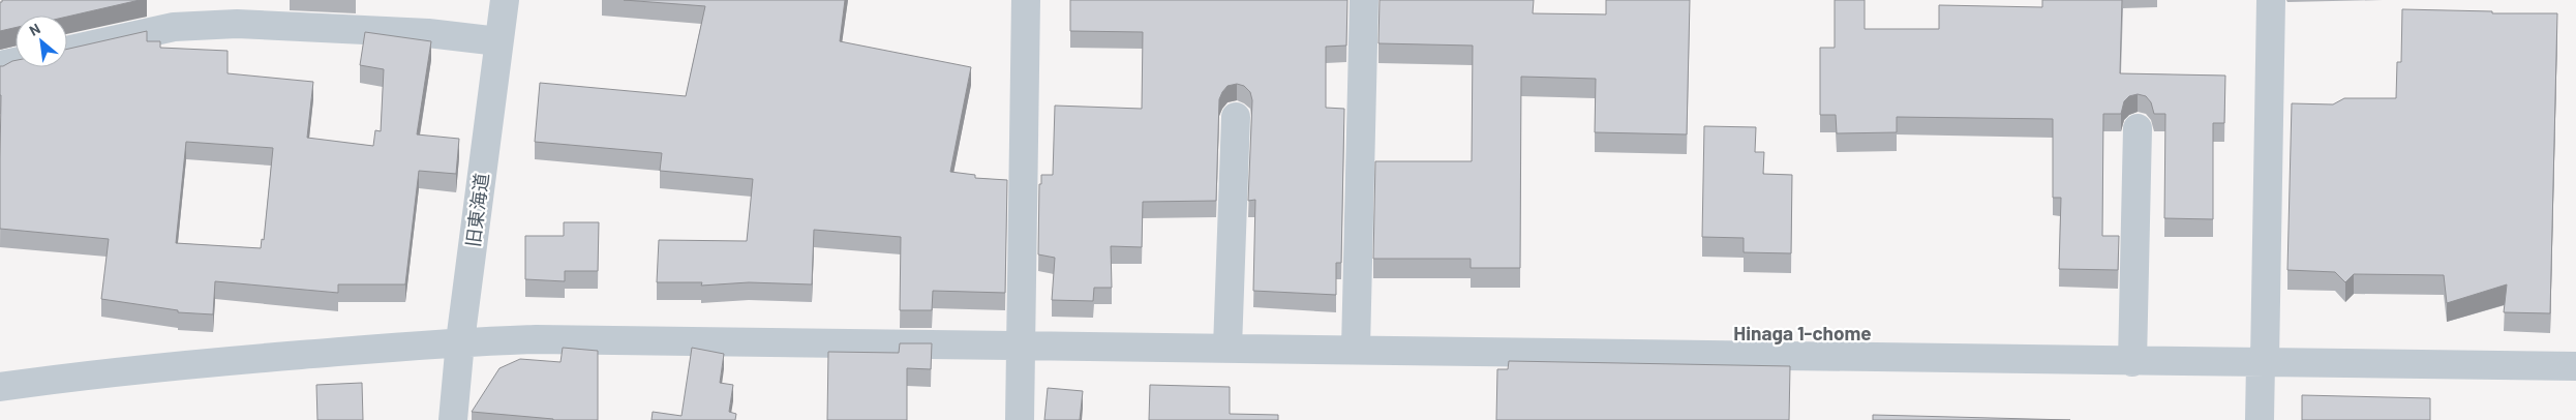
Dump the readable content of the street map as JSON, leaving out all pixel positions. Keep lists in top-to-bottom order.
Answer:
{
  "streets": {
    "street": ["旧東海道"]
  },
  "districts": ["Hinaga 1-chome"],
  "north": "top left"
}
